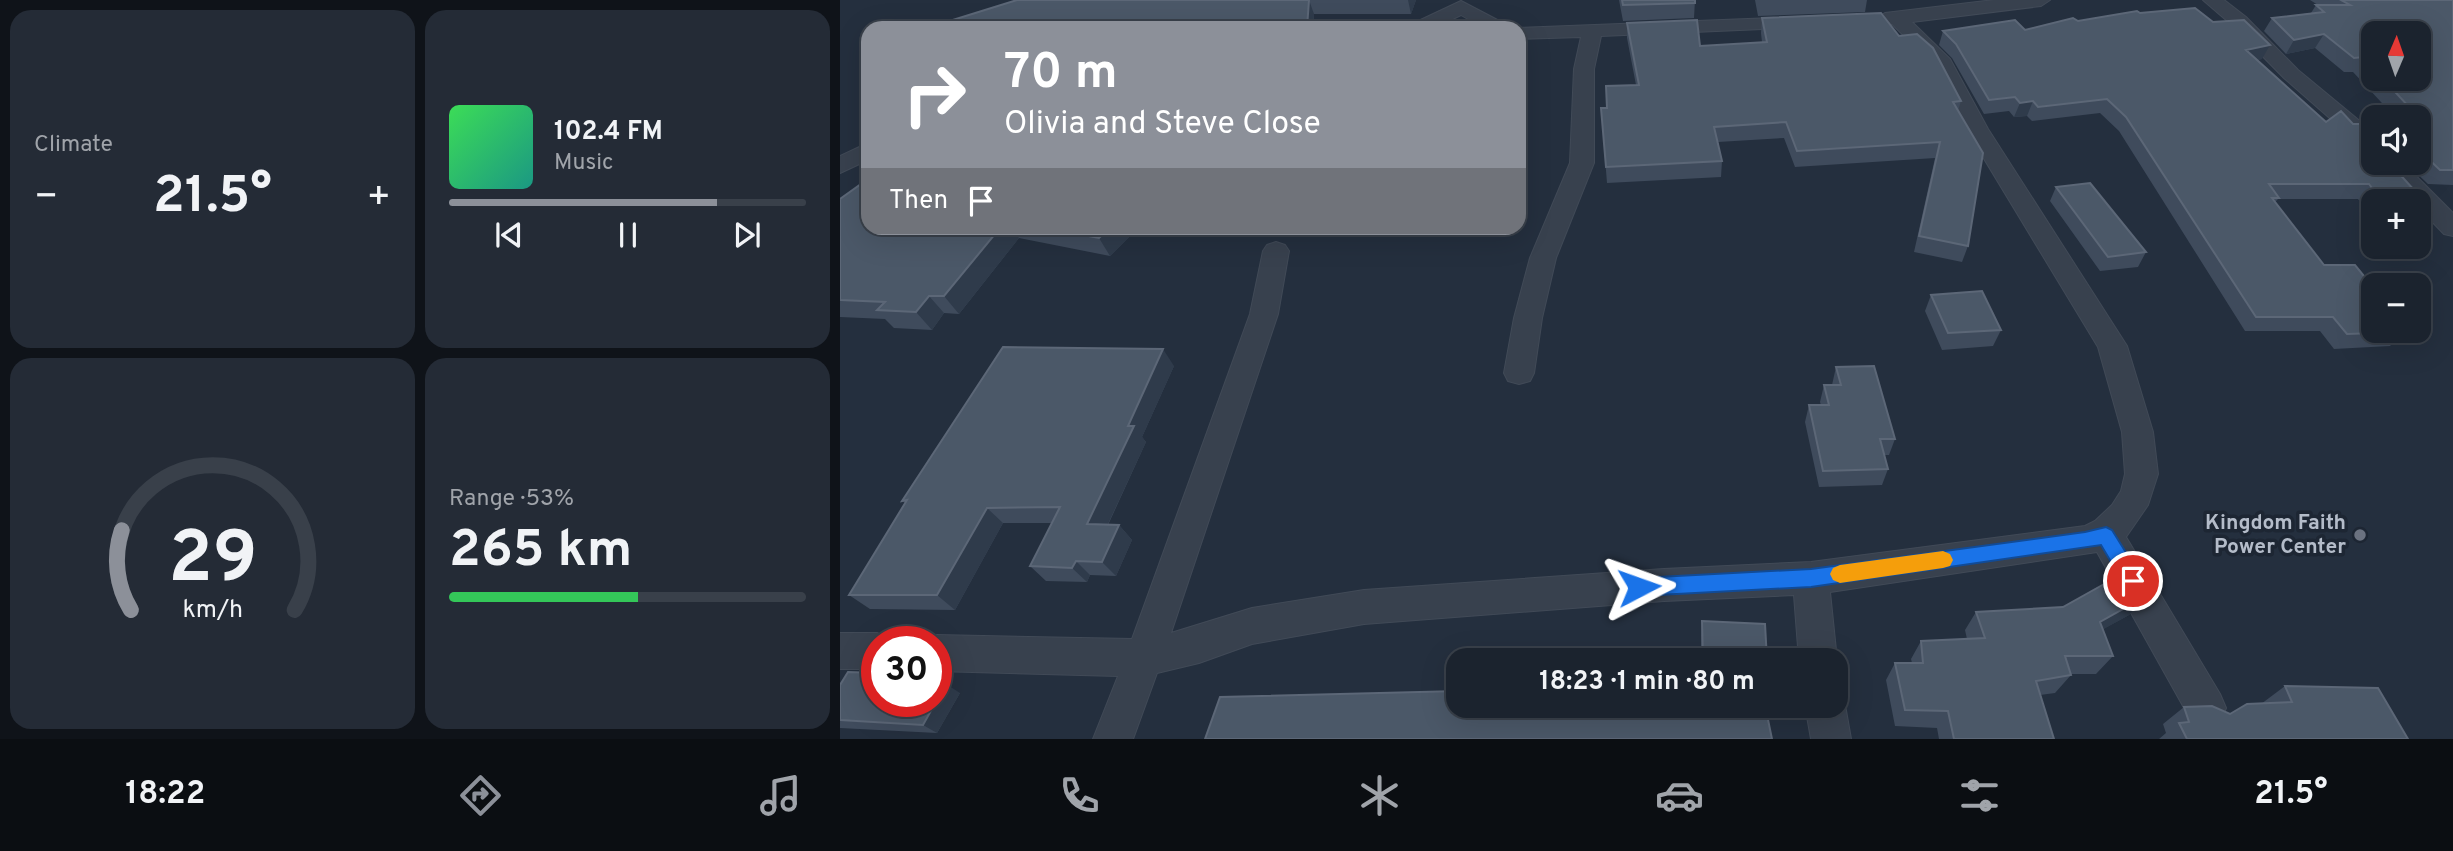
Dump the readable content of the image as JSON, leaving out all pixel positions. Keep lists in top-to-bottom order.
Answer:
{
  "places": ["Kingdom Faith Power Center"],
  "north": "top",
  "page": {
    "tile": [
      "Climate",
      ["Range · 53%", "265 km"]
    ],
    "map_buttons": ["+", "−"],
    "turn": ["70 m", "Olivia and Steve Close"],
    "song": ["102.4 FM", "Music"],
    "then": "Then",
    "heat": ["−", "21.5°", "+"],
    "limit": "30",
    "trip": "18:23 · 1 min · 80 m",
    "tabs": ["18:22", "21.5°"],
    "gauge": ["29", "km/h"]
  }
}
